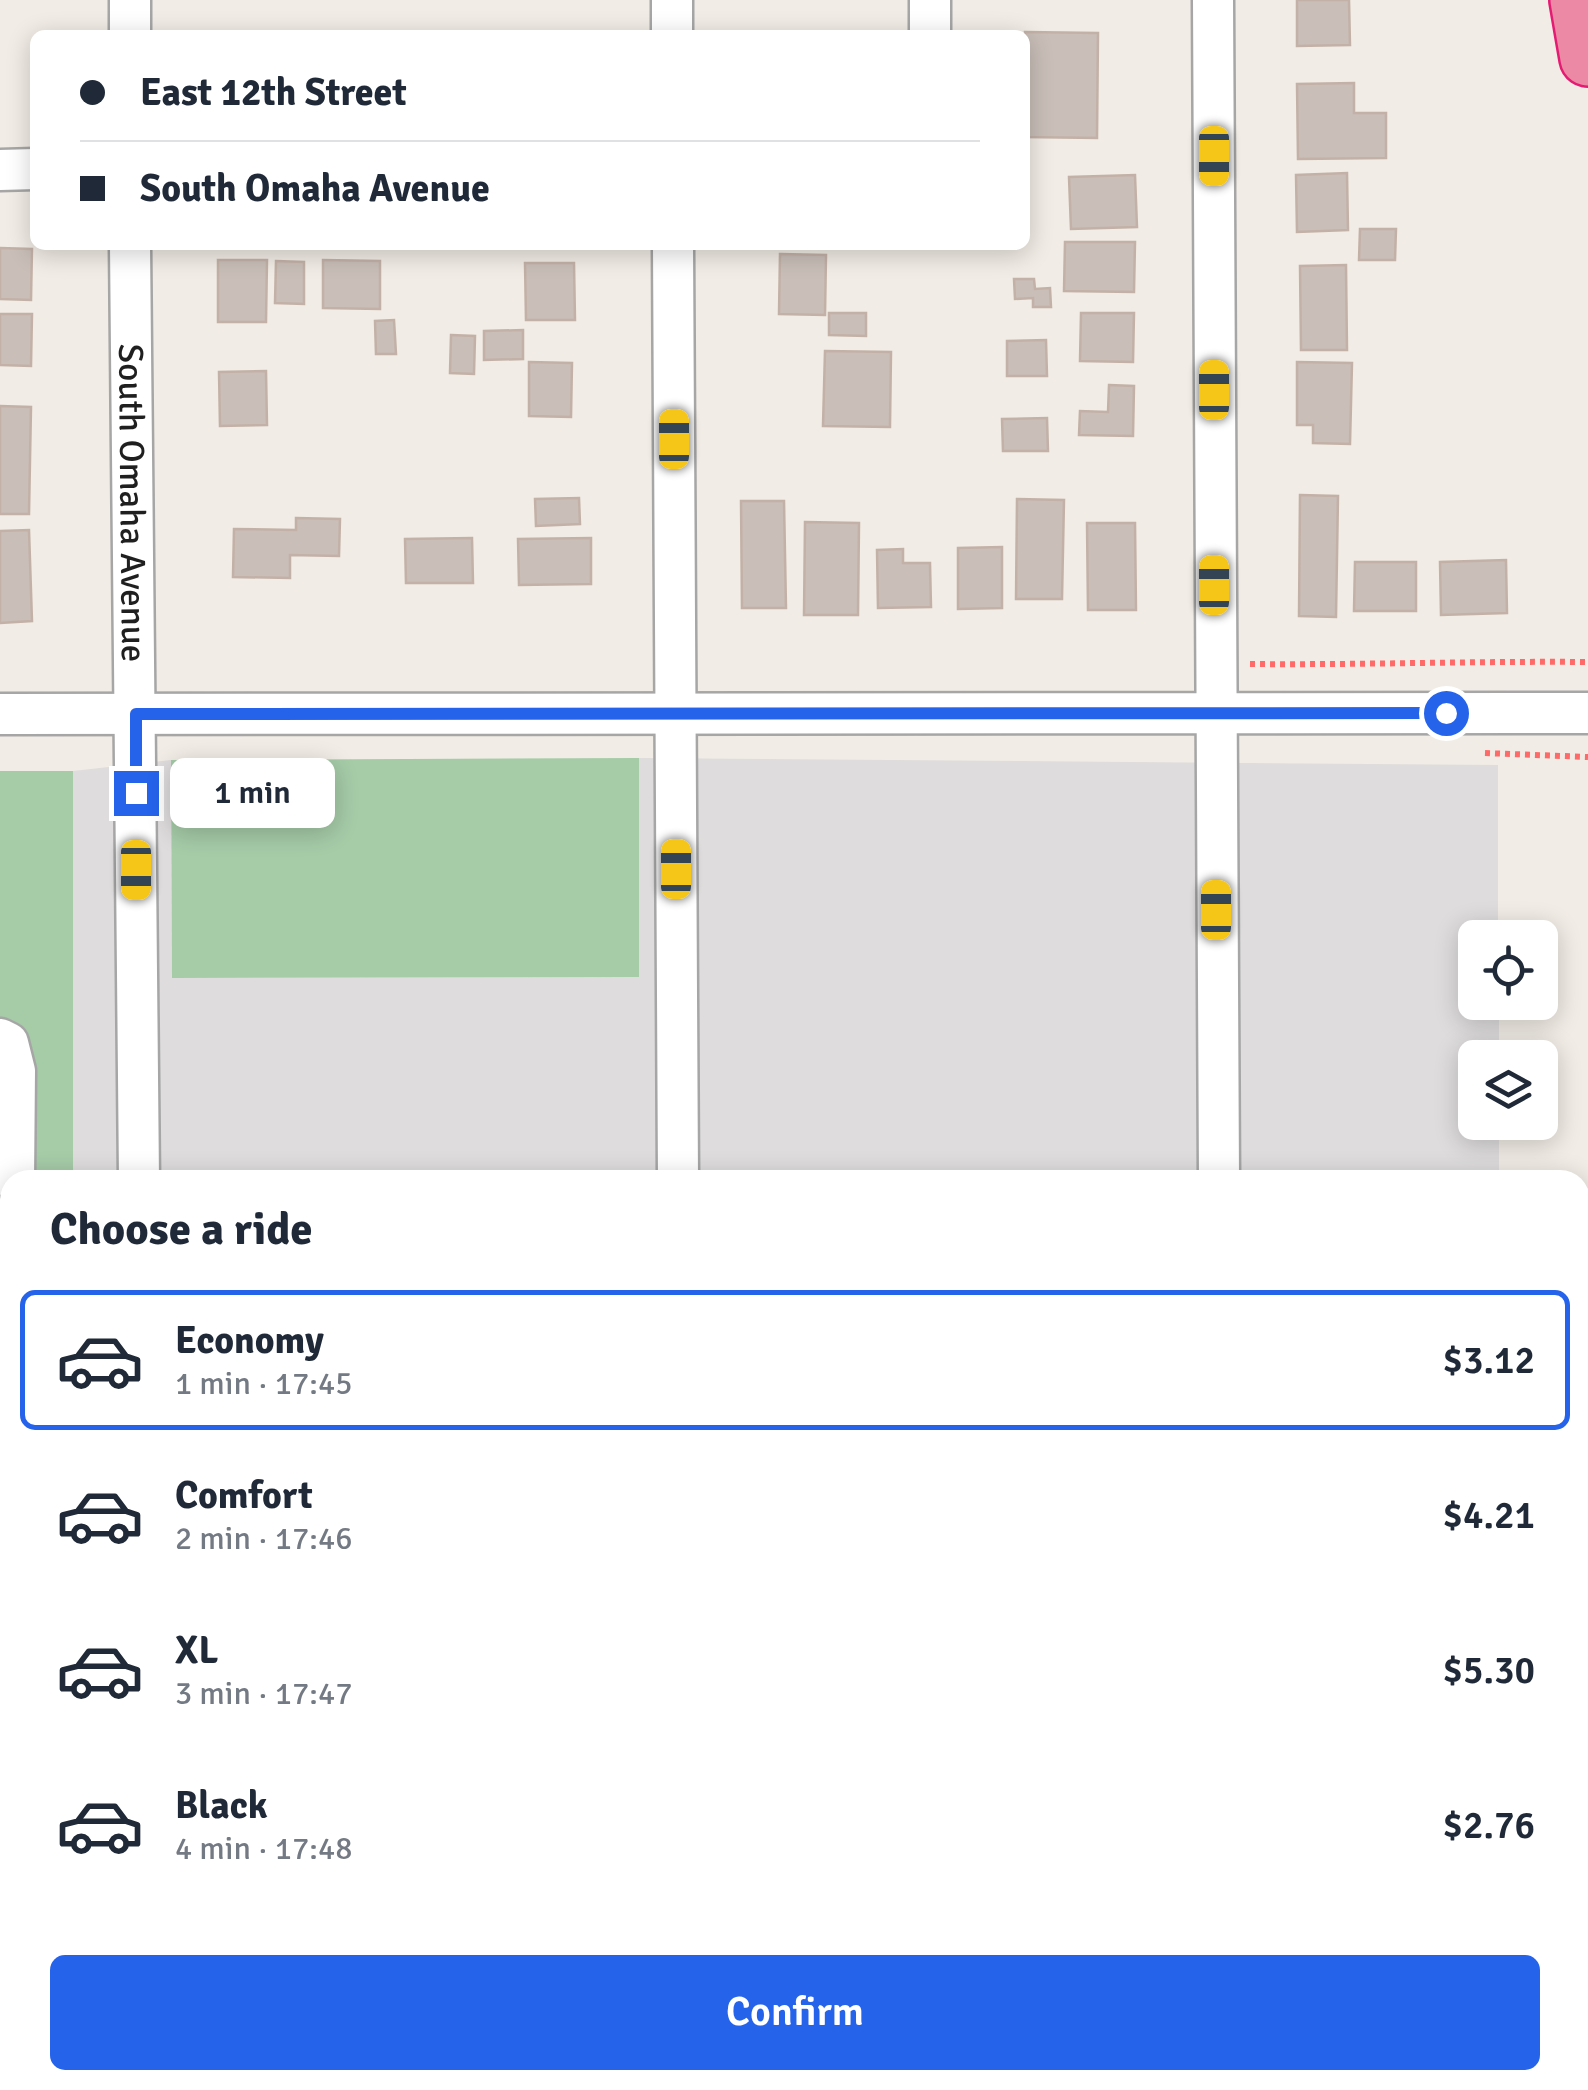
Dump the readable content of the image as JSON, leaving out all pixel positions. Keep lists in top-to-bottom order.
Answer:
{
  "streets": {
    "street": ["South Omaha Avenue"]
  },
  "page": {
    "banner": ["East 12th Street", "South Omaha Avenue"],
    "bubble": "1 min",
    "heading": "Choose a ride",
    "list": [
      {
        "name": "Economy",
        "note": "1 min · 17:45",
        "value": "$3.12"
      },
      {
        "name": "Comfort",
        "note": "2 min · 17:46",
        "value": "$4.21"
      },
      {
        "name": "XL",
        "note": "3 min · 17:47",
        "value": "$5.30"
      },
      {
        "name": "Black",
        "note": "4 min · 17:48",
        "value": "$2.76"
      }
    ],
    "buttons": "Confirm"
  }
}
